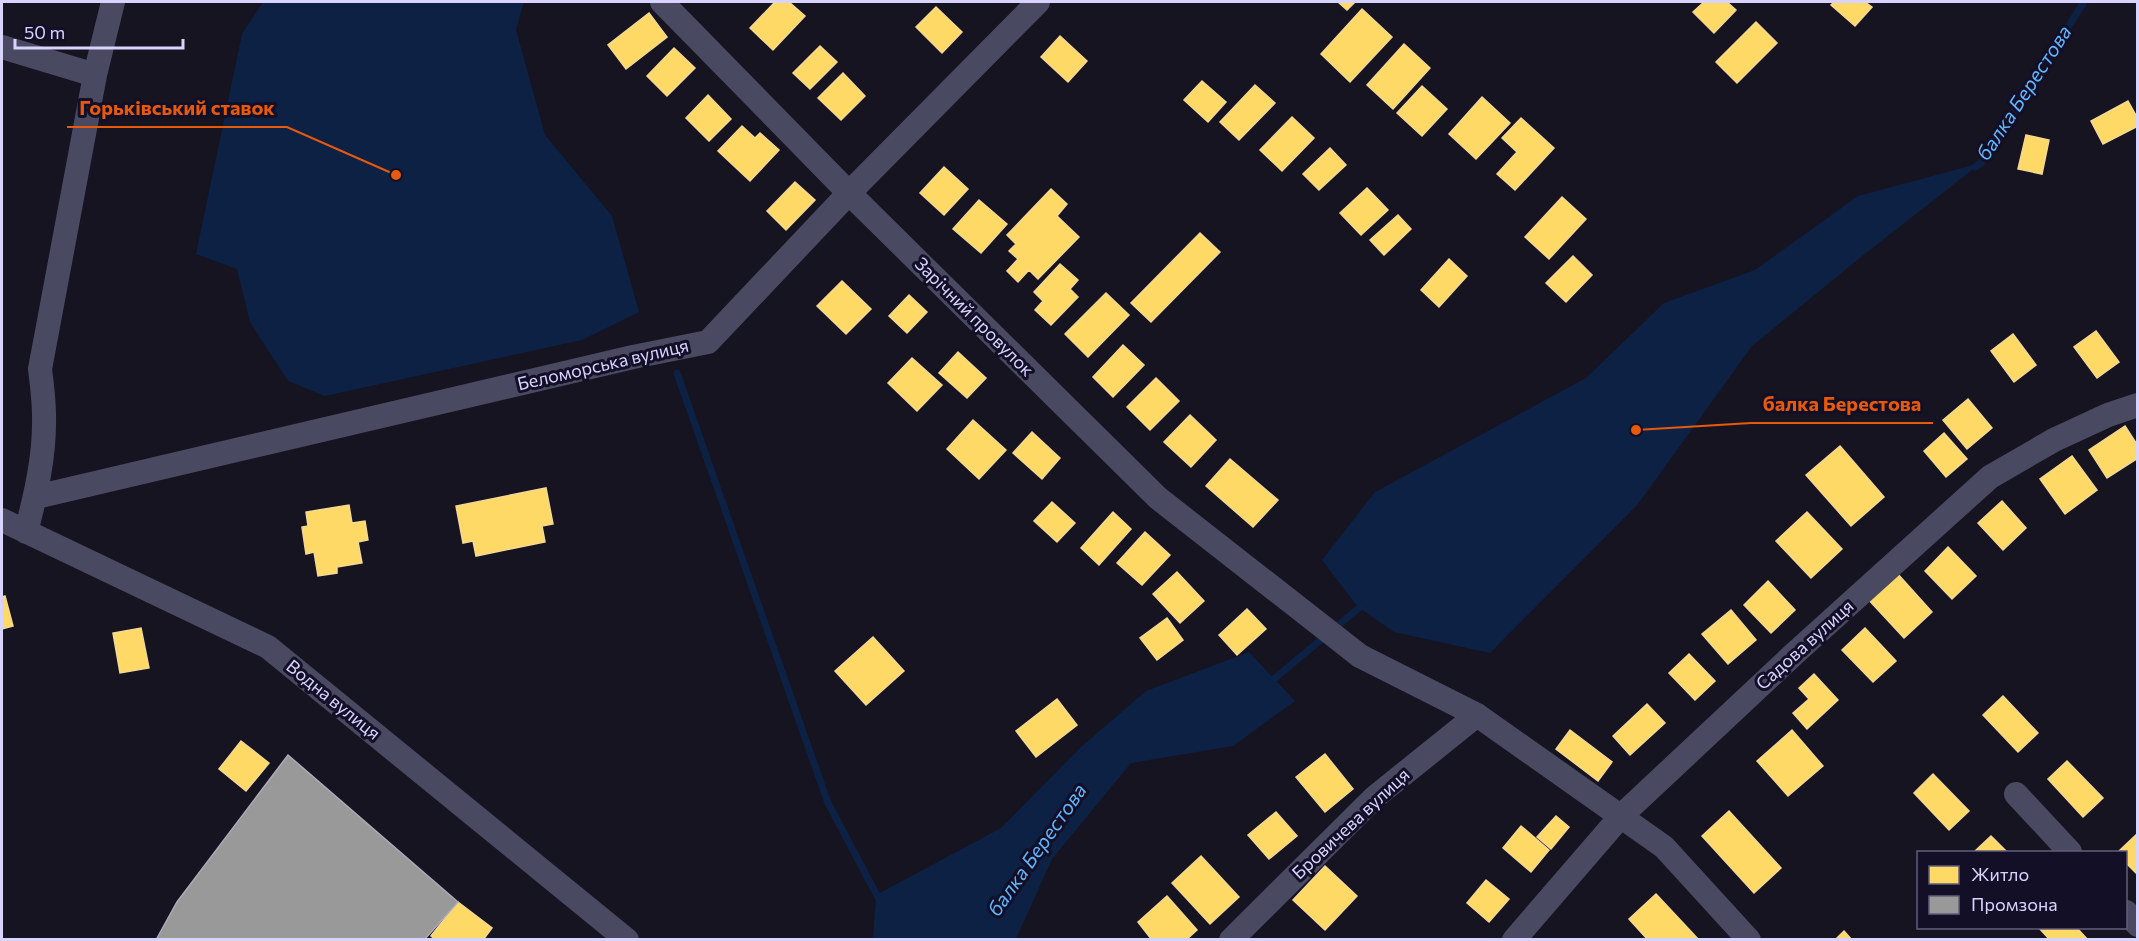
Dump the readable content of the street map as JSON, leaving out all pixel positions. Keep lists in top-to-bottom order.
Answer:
{
  "streets": {
    "street": [
      "Зарічний провулок",
      "Беломорська вулиця",
      "Садова вулиця",
      "Водна вулиця",
      "Бровичева вулиця"
    ]
  },
  "crossings": [
    ["Зарічний провулок", "Беломорська вулиця"],
    ["Зарічний провулок", "Садова вулиця"],
    ["Зарічний провулок", "Бровичева вулиця"]
  ],
  "water": ["балка Берестова"],
  "places": ["Горьківський ставок", "балка Берестова"],
  "legend": ["Житло", "Промзона"],
  "scale_bar": "50 m"
}
